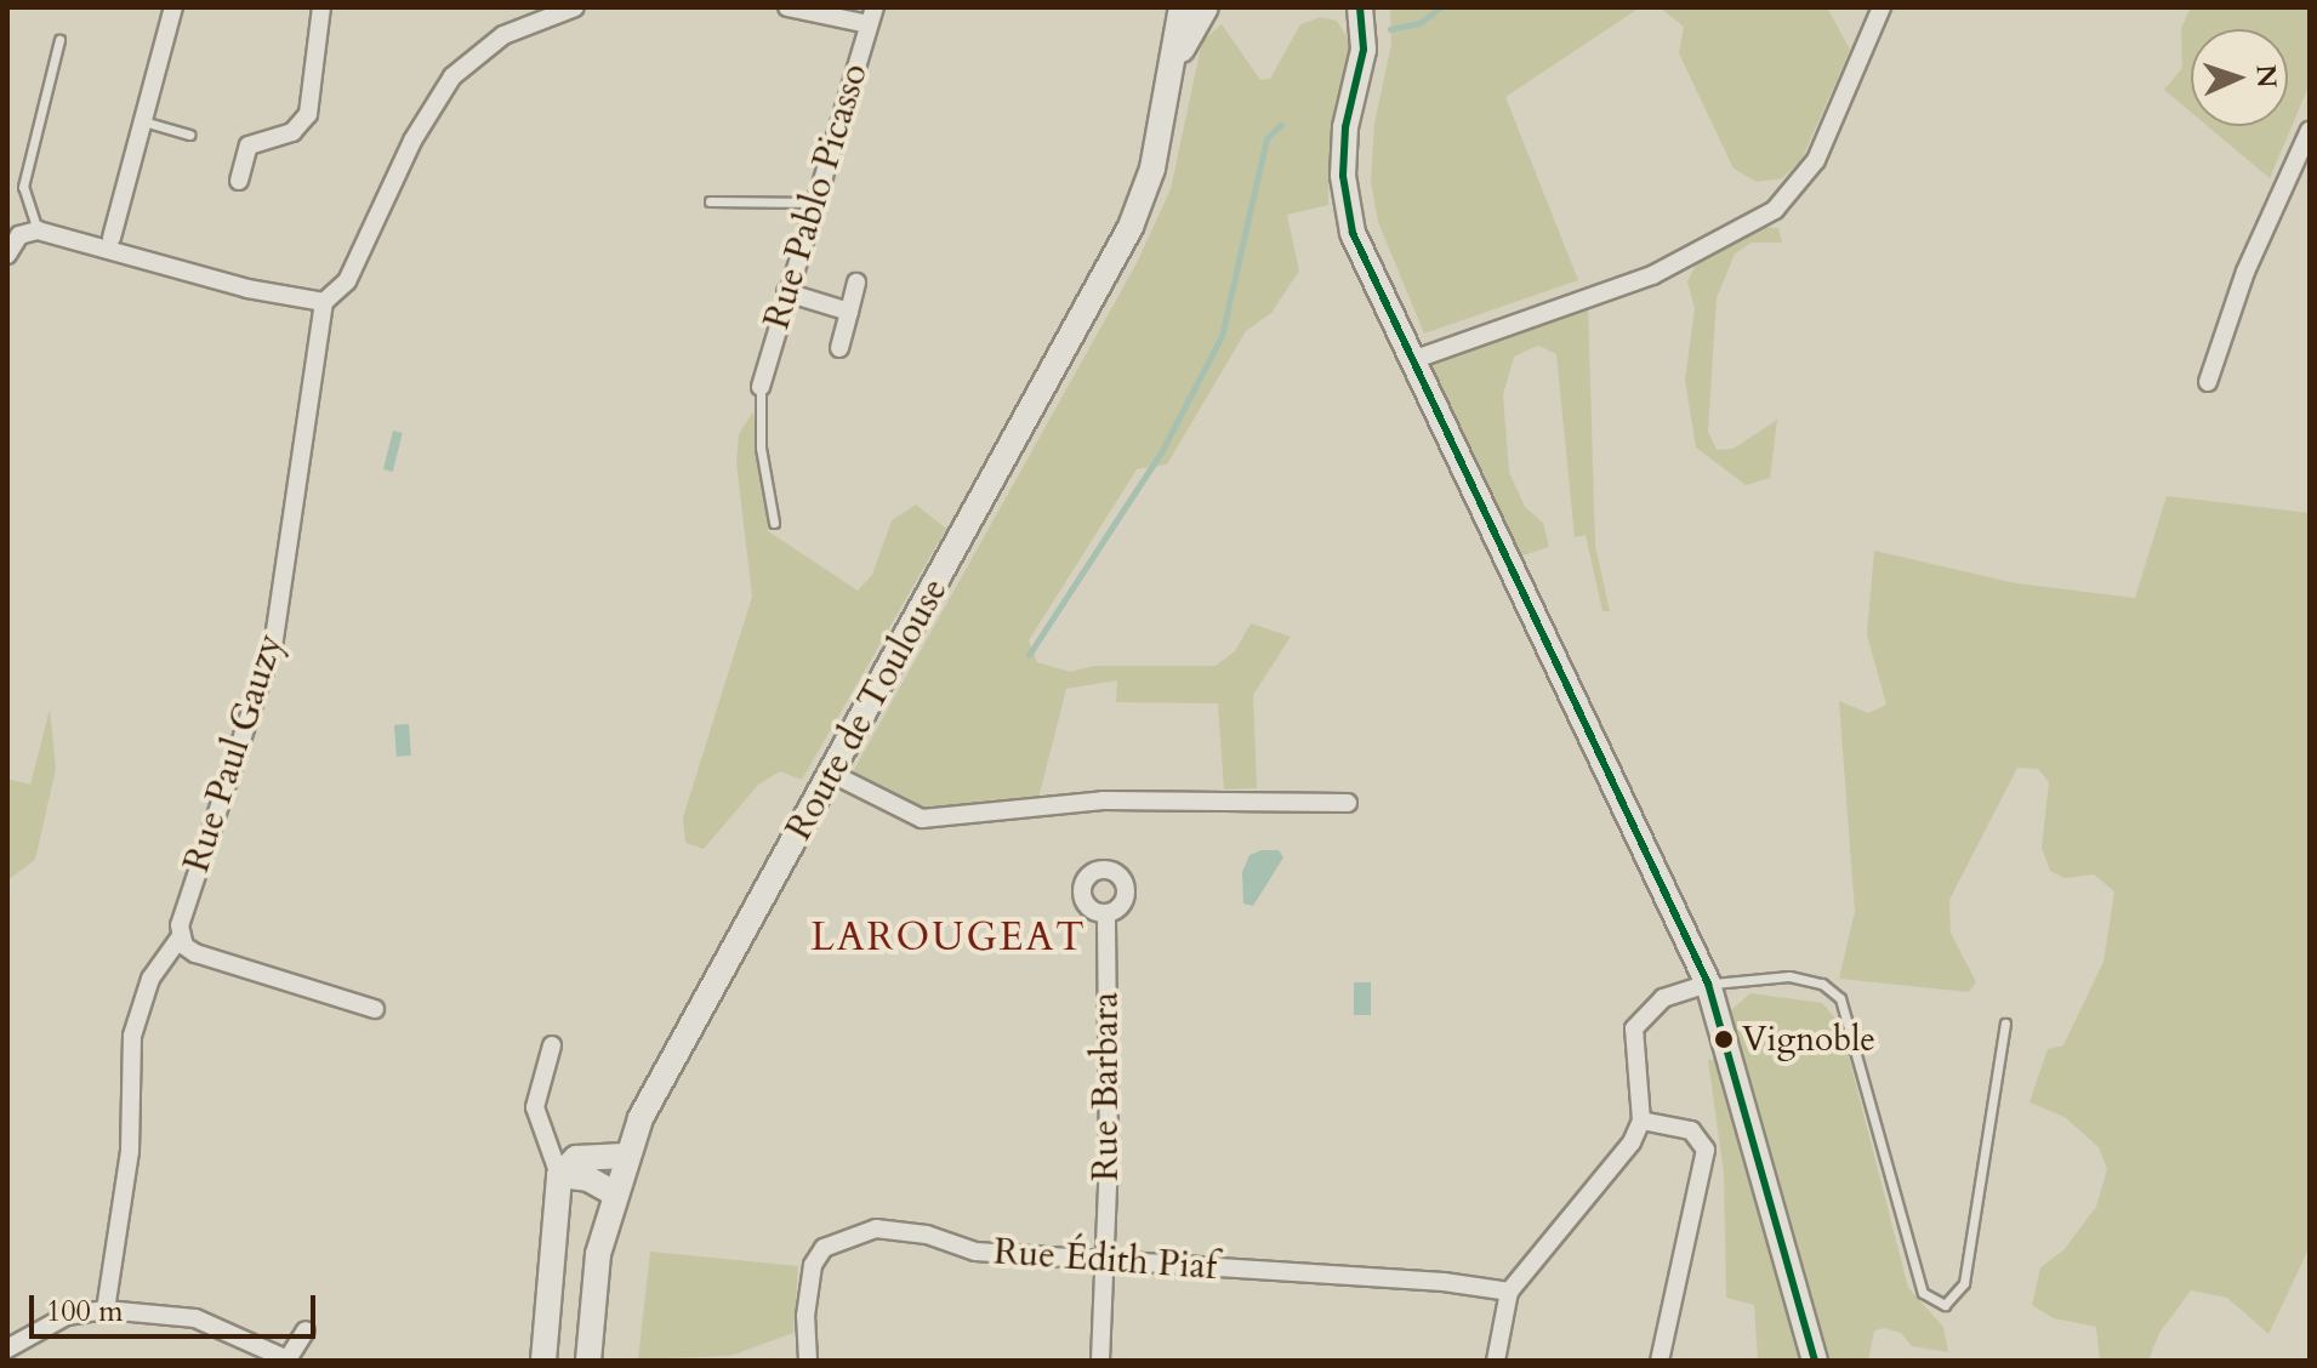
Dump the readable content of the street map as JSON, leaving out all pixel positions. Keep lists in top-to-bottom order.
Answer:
{
  "streets": {
    "street": [
      "Rue Pablo Picasso",
      "Route de Toulouse",
      "Rue Paul Gauzy",
      "Rue Barbara",
      "Rue Édith Piaf"
    ]
  },
  "crossings": [
    ["Rue Barbara", "Rue Édith Piaf"]
  ],
  "districts": ["LAROUGEAT"],
  "places": ["Vignoble"],
  "scale_bar": "100 m",
  "north": "right"
}
